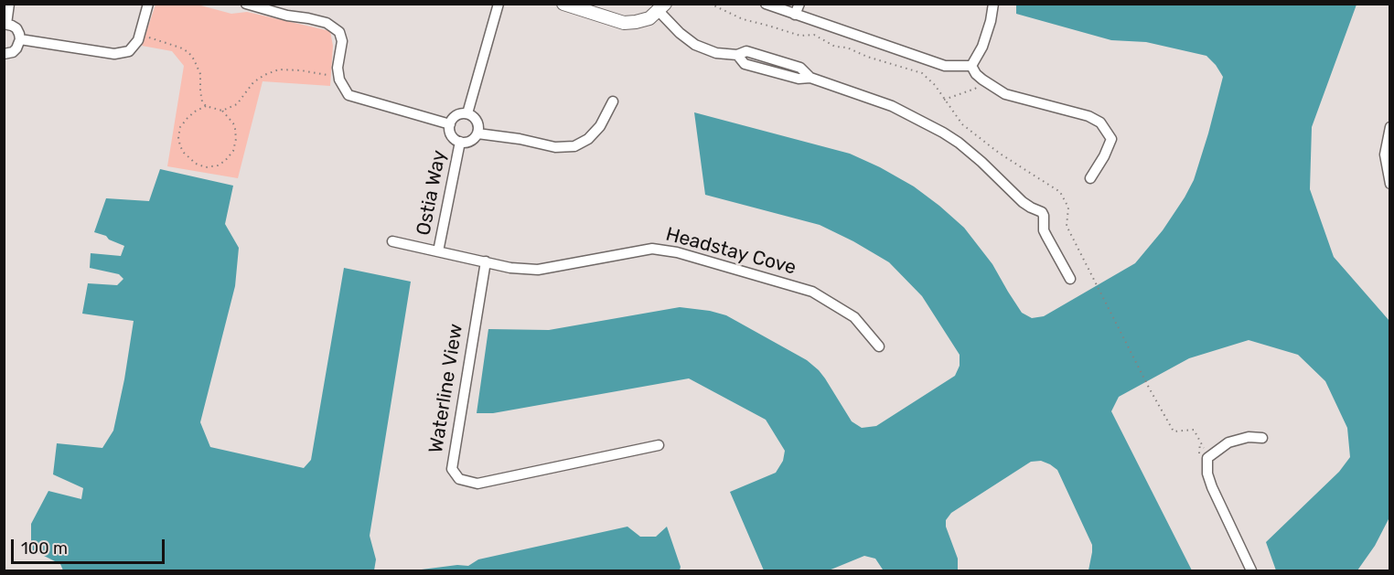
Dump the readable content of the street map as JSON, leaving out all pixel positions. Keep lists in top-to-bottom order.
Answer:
{
  "streets": {
    "street": ["Ostia Way", "Headstay Cove", "Waterline View"]
  },
  "crossings": [
    ["Ostia Way", "Headstay Cove"],
    ["Headstay Cove", "Waterline View"]
  ],
  "scale_bar": "100 m"
}
